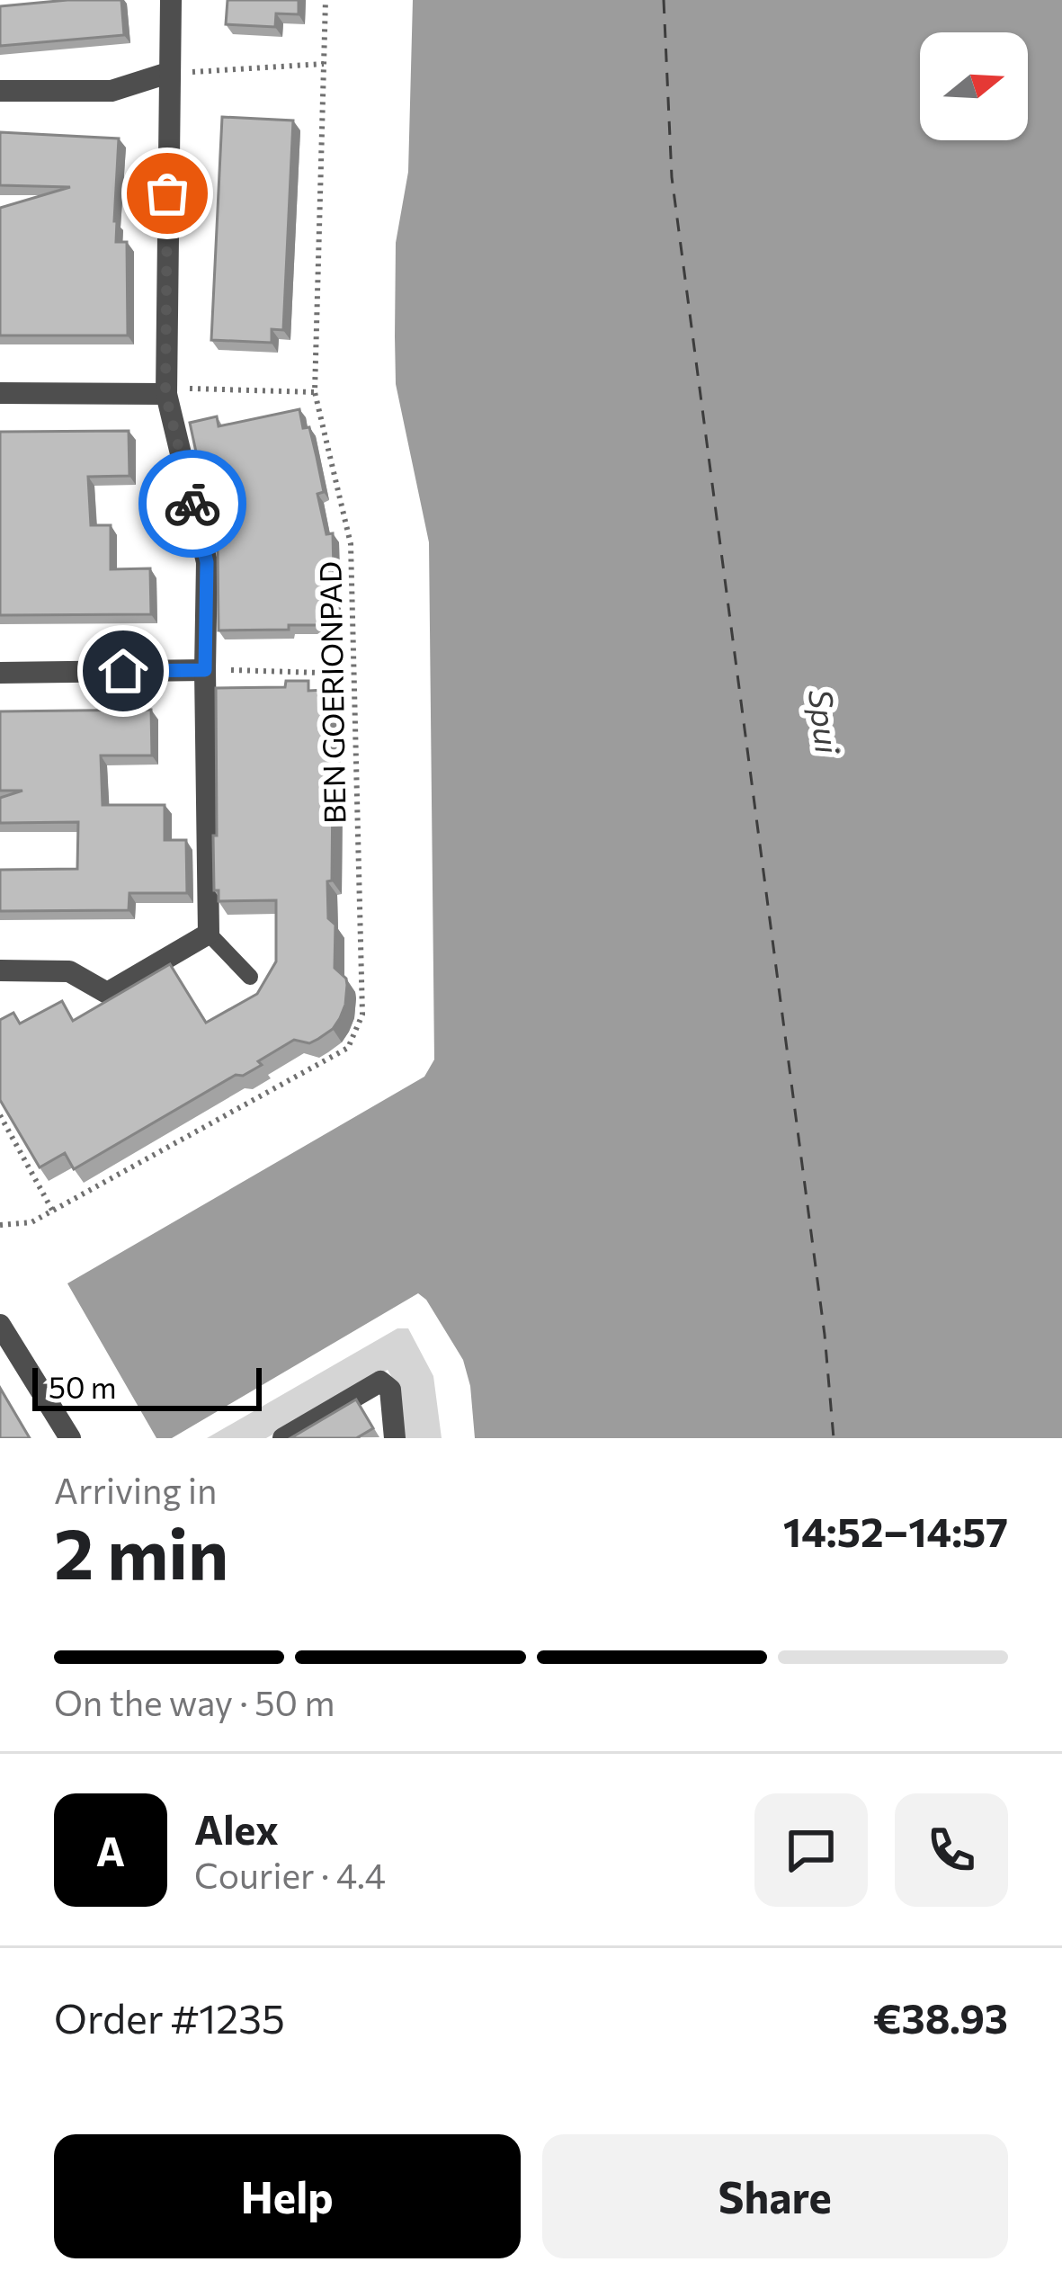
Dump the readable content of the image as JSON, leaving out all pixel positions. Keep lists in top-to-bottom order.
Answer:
{
  "streets": {
    "path": ["BEN GOERIONPAD"]
  },
  "water": ["Spui"],
  "scale_bar": "50 m",
  "north": "right",
  "page": {
    "scale": "50 m",
    "heading": ["2 min", "Arriving in", "14:52–14:57"],
    "panel": [
      "Alex",
      "Courier · 4.4",
      "Order #1235",
      "€38.93"
    ],
    "bar": "On the way · 50 m",
    "round": "A",
    "buttons": ["Help", "Share"]
  }
}
